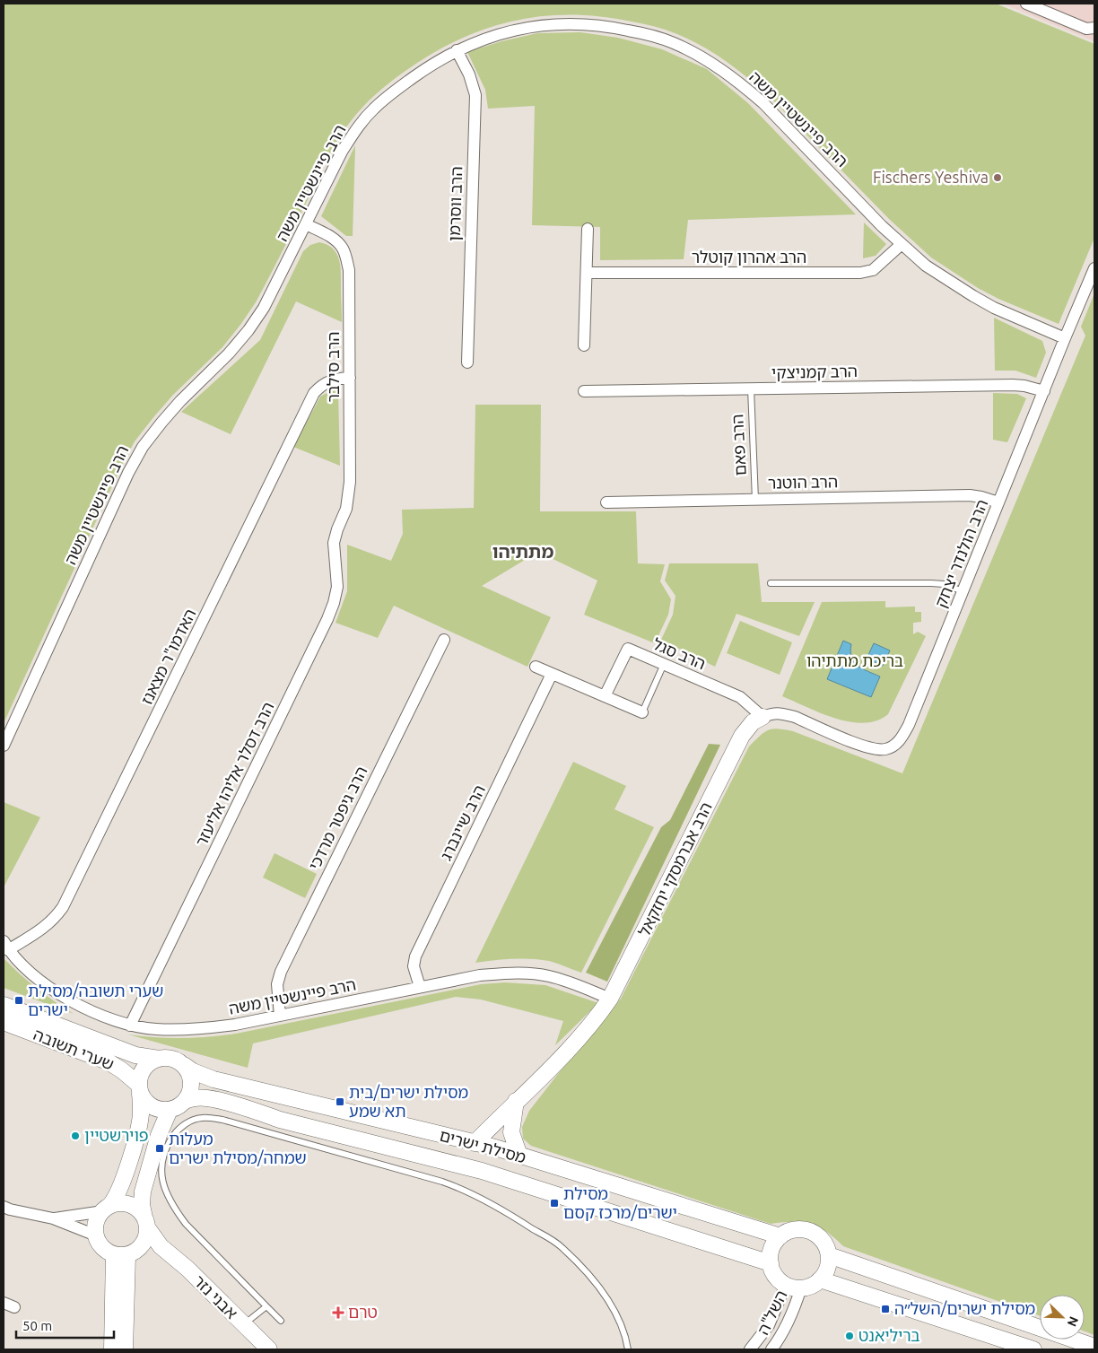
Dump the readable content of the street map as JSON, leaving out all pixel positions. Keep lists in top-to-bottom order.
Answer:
{
  "streets": {
    "street": [
      "הרב פיינשטיין משה",
      "הרב ווסרמן",
      "הרב אהרון קוטלר",
      "הרב סילבר",
      "הרב קמניצקי",
      "הרב הוטנר",
      "הרב הולנדר יצחק",
      "הרב סגל",
      "האדמו\"ר מצאנז",
      "הרב דסלר אליהו אליעזר",
      "הרב גיפטר מרדכי",
      "הרב שיינברג",
      "הרב אברמסקי יחזקאל",
      "שערי תשובה",
      "מסילת ישרים",
      "אבני נזר",
      "השל\"ה"
    ],
    "lane": ["הרב פאם"]
  },
  "crossings": [
    ["הרב פיינשטיין משה", "הרב ווסרמן"],
    ["הרב פיינשטיין משה", "הרב אהרון קוטלר"],
    ["הרב פיינשטיין משה", "הרב סילבר"],
    ["הרב פיינשטיין משה", "הרב הולנדר יצחק"],
    ["הרב פיינשטיין משה", "האדמו\"ר מצאנז"],
    ["הרב פיינשטיין משה", "הרב דסלר אליהו אליעזר"],
    ["הרב פיינשטיין משה", "הרב גיפטר מרדכי"],
    ["הרב פיינשטיין משה", "הרב שיינברג"],
    ["הרב פיינשטיין משה", "הרב אברמסקי יחזקאל"],
    ["הרב סילבר", "האדמו\"ר מצאנז"],
    ["הרב סילבר", "הרב דסלר אליהו אליעזר"],
    ["הרב קמניצקי", "הרב פאם"],
    ["הרב קמניצקי", "הרב הולנדר יצחק"],
    ["הרב פאם", "הרב הוטנר"],
    ["הרב הוטנר", "הרב הולנדר יצחק"],
    ["הרב הולנדר יצחק", "הרב סגל"],
    ["הרב הולנדר יצחק", "הרב אברמסקי יחזקאל"],
    ["הרב סגל", "הרב אברמסקי יחזקאל"],
    ["הרב אברמסקי יחזקאל", "מסילת ישרים"],
    ["שערי תשובה", "מסילת ישרים"],
    ["מסילת ישרים", "השל\"ה"]
  ],
  "districts": ["מתתיהו"],
  "parks": ["בריכת מתתיהו"],
  "places": {
    "other": ["Fischers Yeshiva", "פוירשטיין", "בריליאנט"],
    "transit": [
      "שערי תשובה/מסילת ישרים",
      "מסילת ישרים/בית תא שמע",
      "מעלות שמחה/מסילת ישרים",
      "מסילת ישרים/מרכז קסם",
      "מסילת ישרים/השל״ה"
    ],
    "health": ["טרם"]
  },
  "scale_bar": "50 m",
  "north": "bottom right"
}
